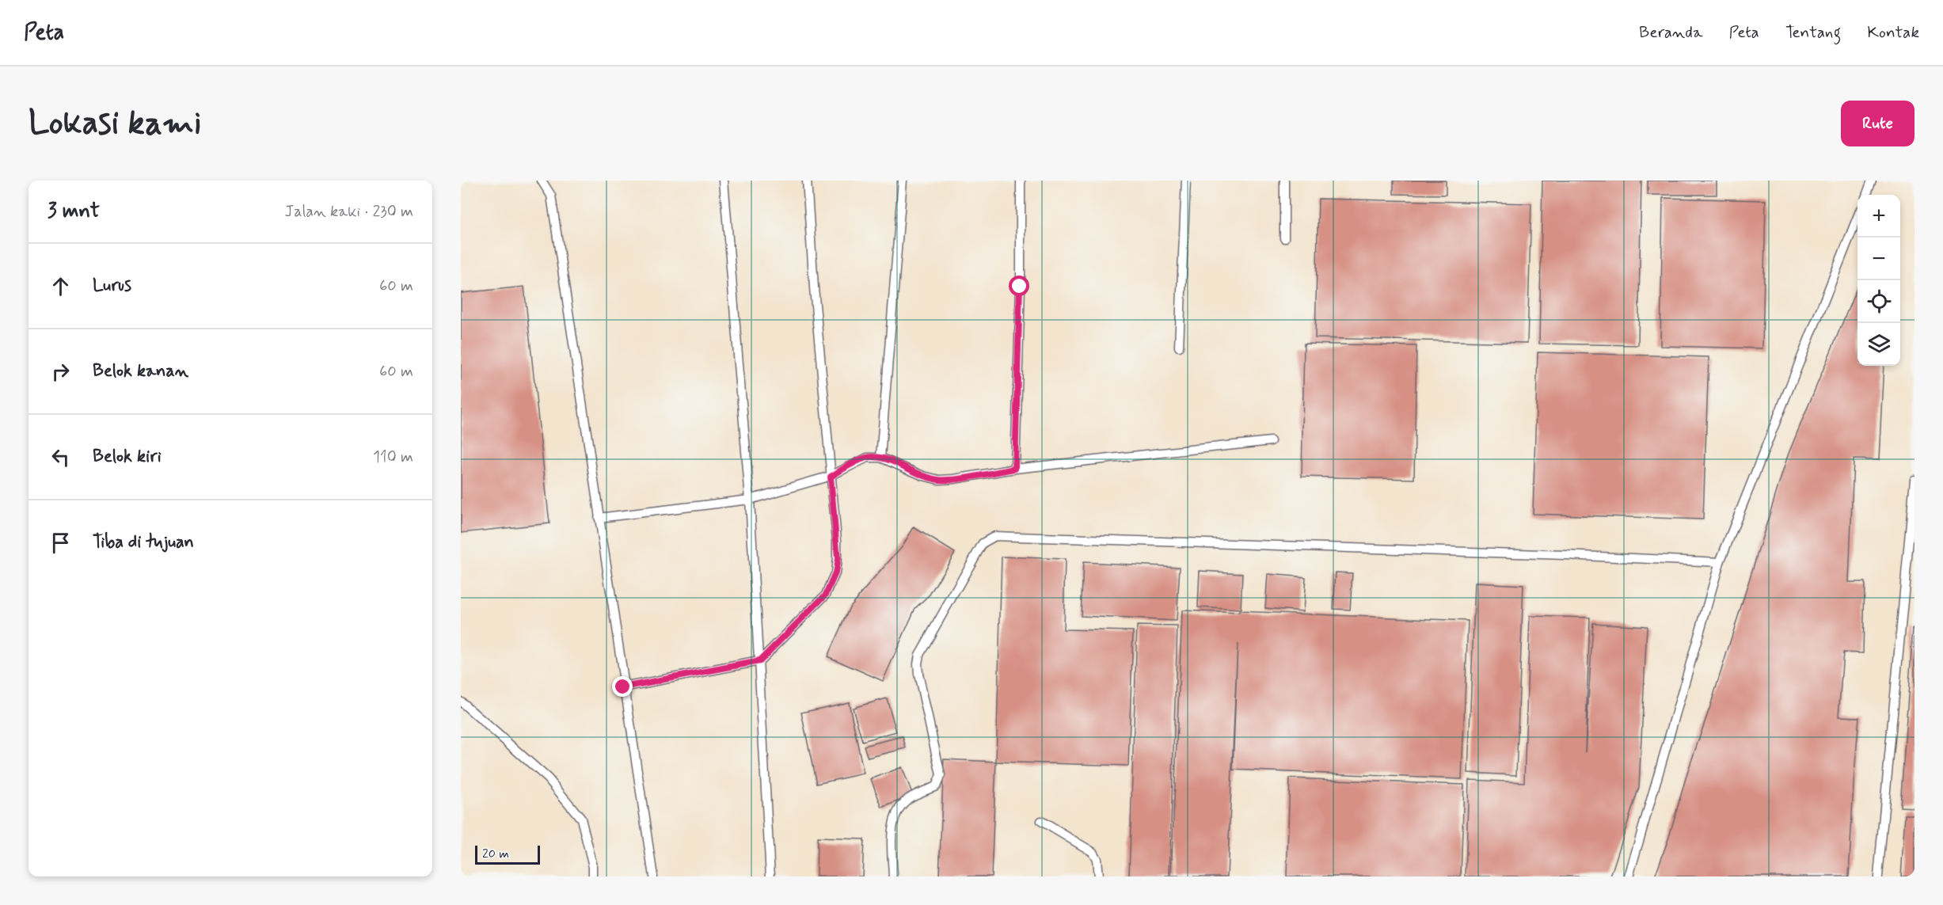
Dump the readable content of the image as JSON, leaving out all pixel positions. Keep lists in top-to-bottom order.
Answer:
{
  "scale_bar": "20 m",
  "page": {
    "header": "Peta",
    "nav": [
      "Beranda",
      "Peta",
      "Tentang",
      "Kontak"
    ],
    "buttons": "Rute",
    "title": "Lokasi kami",
    "heading": ["3 mnt", "Jalan kaki · 230 m"],
    "map_buttons": ["+", "−"],
    "list": [
      ["Lurus", "60 m"],
      ["Belok kanan", "60 m"],
      ["Belok kiri", "110 m"],
      "Tiba di tujuan"
    ],
    "scale": "20 m"
  }
}
